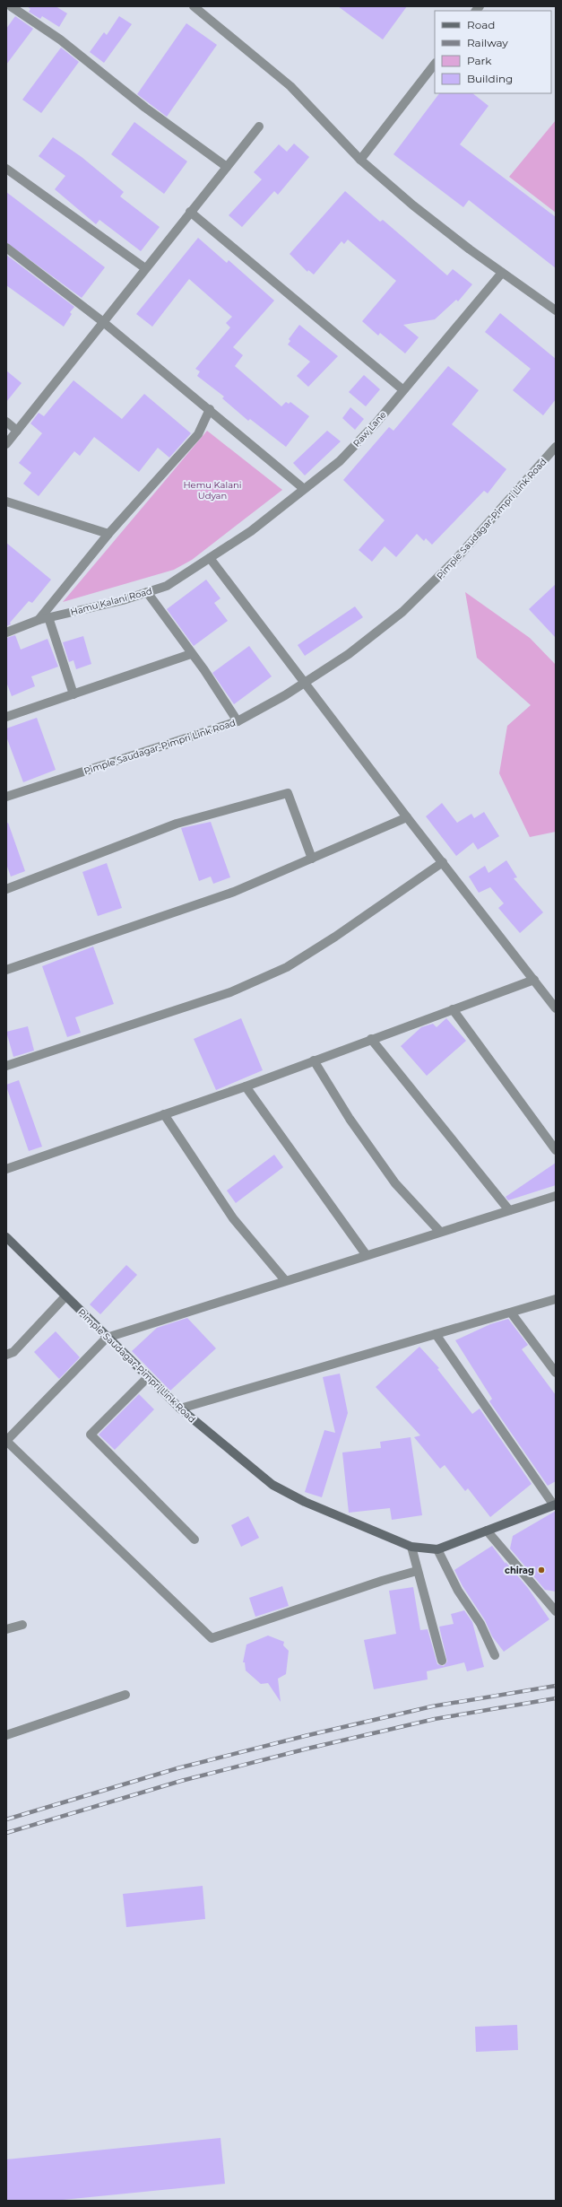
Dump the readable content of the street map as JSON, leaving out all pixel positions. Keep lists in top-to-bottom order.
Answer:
{
  "streets": {
    "street": ["Raw Lane", "Pimple Saudagar-Pimpri Link Road", "Hamu Kalani Road"]
  },
  "crossings": [
    ["Raw Lane", "Hamu Kalani Road"]
  ],
  "parks": ["Hemu Kalani Udyan"],
  "places": ["chirag"],
  "legend": [
    "Road",
    "Railway",
    "Park",
    "Building"
  ]
}
